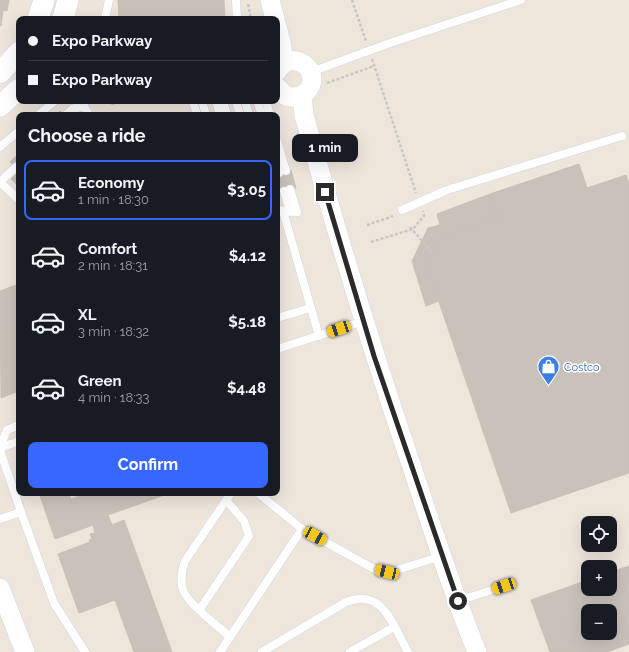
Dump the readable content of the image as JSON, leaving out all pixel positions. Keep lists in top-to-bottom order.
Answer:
{
  "places": {
    "shop": ["Costco"]
  },
  "page": {
    "banner": ["Expo Parkway", "Expo Parkway"],
    "heading": "Choose a ride",
    "bubble": "1 min",
    "list": [
      {
        "name": "Economy",
        "note": "1 min · 18:30",
        "value": "$3.05"
      },
      {
        "name": "Comfort",
        "note": "2 min · 18:31",
        "value": "$4.12"
      },
      {
        "name": "XL",
        "note": "3 min · 18:32",
        "value": "$5.18"
      },
      {
        "name": "Green",
        "note": "4 min · 18:33",
        "value": "$4.48"
      }
    ],
    "buttons": "Confirm",
    "map_buttons": ["+", "−"]
  }
}
